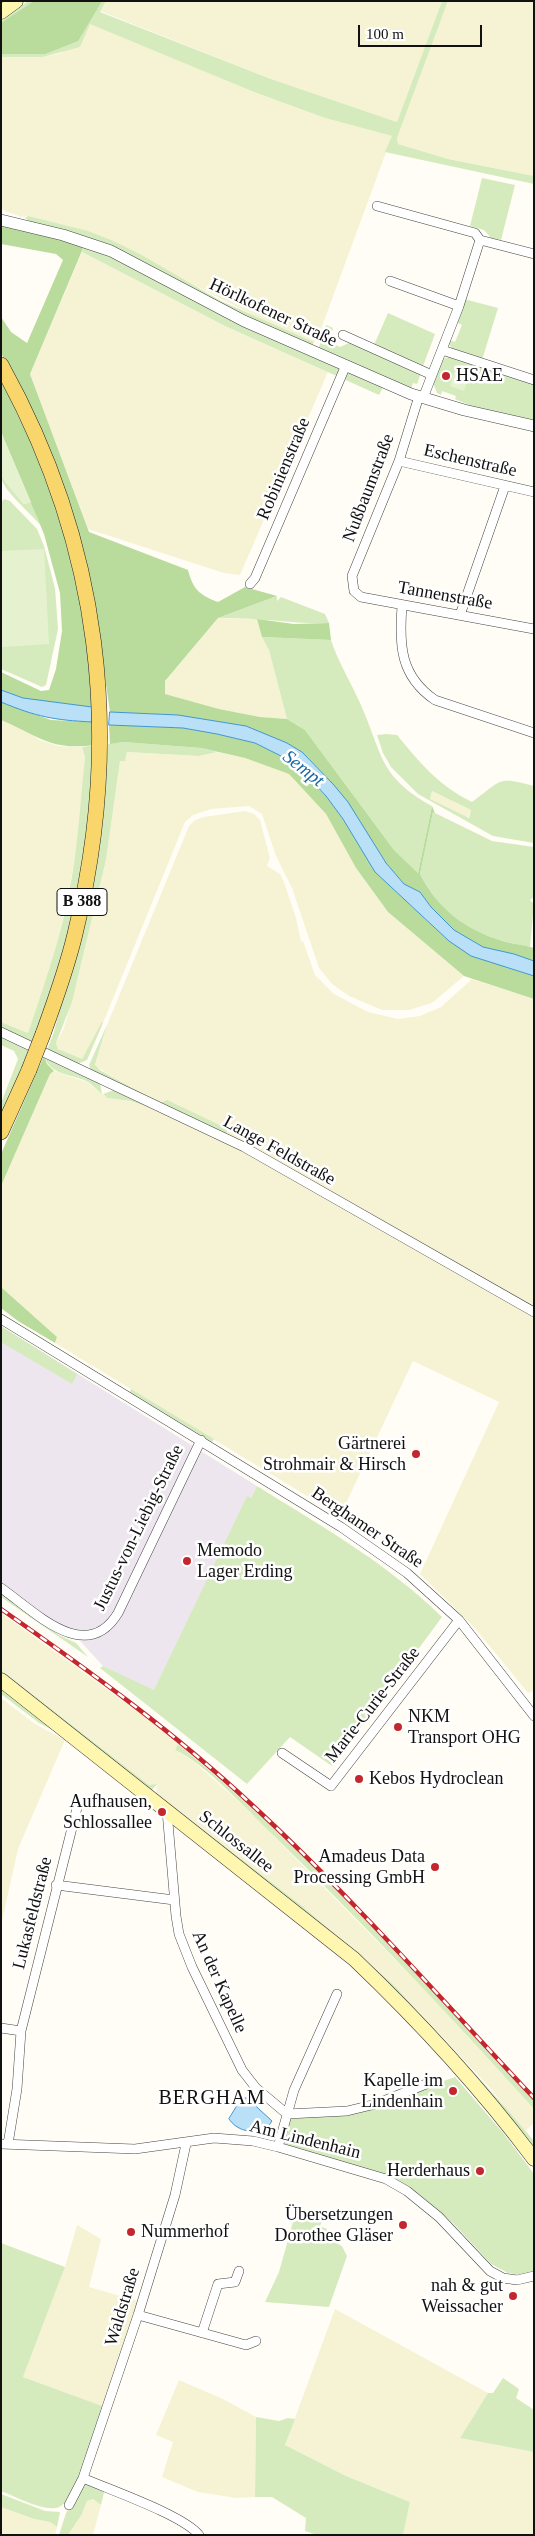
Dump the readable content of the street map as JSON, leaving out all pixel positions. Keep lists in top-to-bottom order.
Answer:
{
  "streets": {
    "main road": ["B 388", "Schlossallee"],
    "street": [
      "Hörlkofener Straße",
      "Eschenstraße",
      "Robinienstraße",
      "Nußbaumstraße",
      "Tannenstraße",
      "Lange Feldstraße",
      "Justus-von-Liebig-Straße",
      "Berghamer Straße",
      "Marie-Curie-Straße",
      "Lukasfeldstraße",
      "An der Kapelle",
      "Am Lindenhain",
      "Waldstraße"
    ]
  },
  "crossings": [
    ["Hörlkofener Straße", "Robinienstraße"],
    ["Hörlkofener Straße", "Nußbaumstraße"],
    ["Eschenstraße", "Nußbaumstraße"],
    ["Nußbaumstraße", "Tannenstraße"],
    ["Justus-von-Liebig-Straße", "Berghamer Straße"],
    ["Berghamer Straße", "Marie-Curie-Straße"],
    ["Schlossallee", "An der Kapelle"],
    ["Lukasfeldstraße", "Am Lindenhain"],
    ["Am Lindenhain", "Waldstraße"]
  ],
  "districts": ["BERGHAM"],
  "water": ["Sempt"],
  "places": [
    "HSAE",
    "Gärtnerei Strohmair & Hirsch",
    "Memodo Lager Erding",
    "NKM Transport OHG",
    "Kebos Hydroclean",
    "Aufhausen, Schlossallee",
    "Amadeus Data Processing GmbH",
    "Kapelle im Lindenhain",
    "Herderhaus",
    "Übersetzungen Dorothee Gläser",
    "Nummerhof",
    "nah & gut Weissacher"
  ],
  "scale_bar": "100 m"
}
